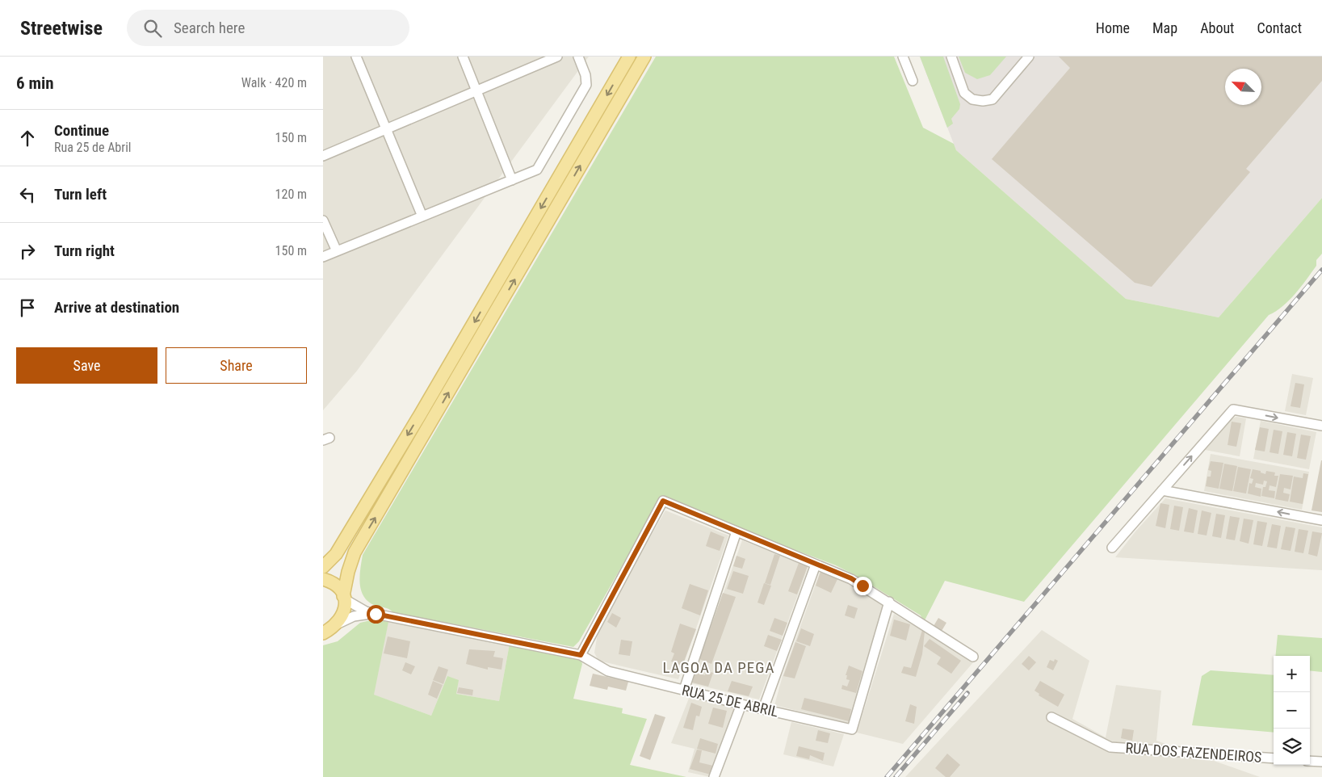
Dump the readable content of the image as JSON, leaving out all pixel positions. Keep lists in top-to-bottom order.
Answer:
{
  "streets": {
    "street": ["RUA 25 DE ABRIL", "RUA DOS FAZENDEIROS"]
  },
  "districts": ["LAGOA DA PEGA"],
  "north": "top left",
  "page": {
    "header": "Streetwise",
    "search": "Search here",
    "nav": [
      "Home",
      "Map",
      "About",
      "Contact"
    ],
    "heading": ["6 min", "Walk · 420 m"],
    "list": [
      ["Continue", "Rua 25 de Abril", "150 m"],
      ["Turn left", "120 m"],
      ["Turn right", "150 m"],
      "Arrive at destination"
    ],
    "buttons": ["Save", "Share"],
    "map_buttons": ["+", "−"]
  }
}
